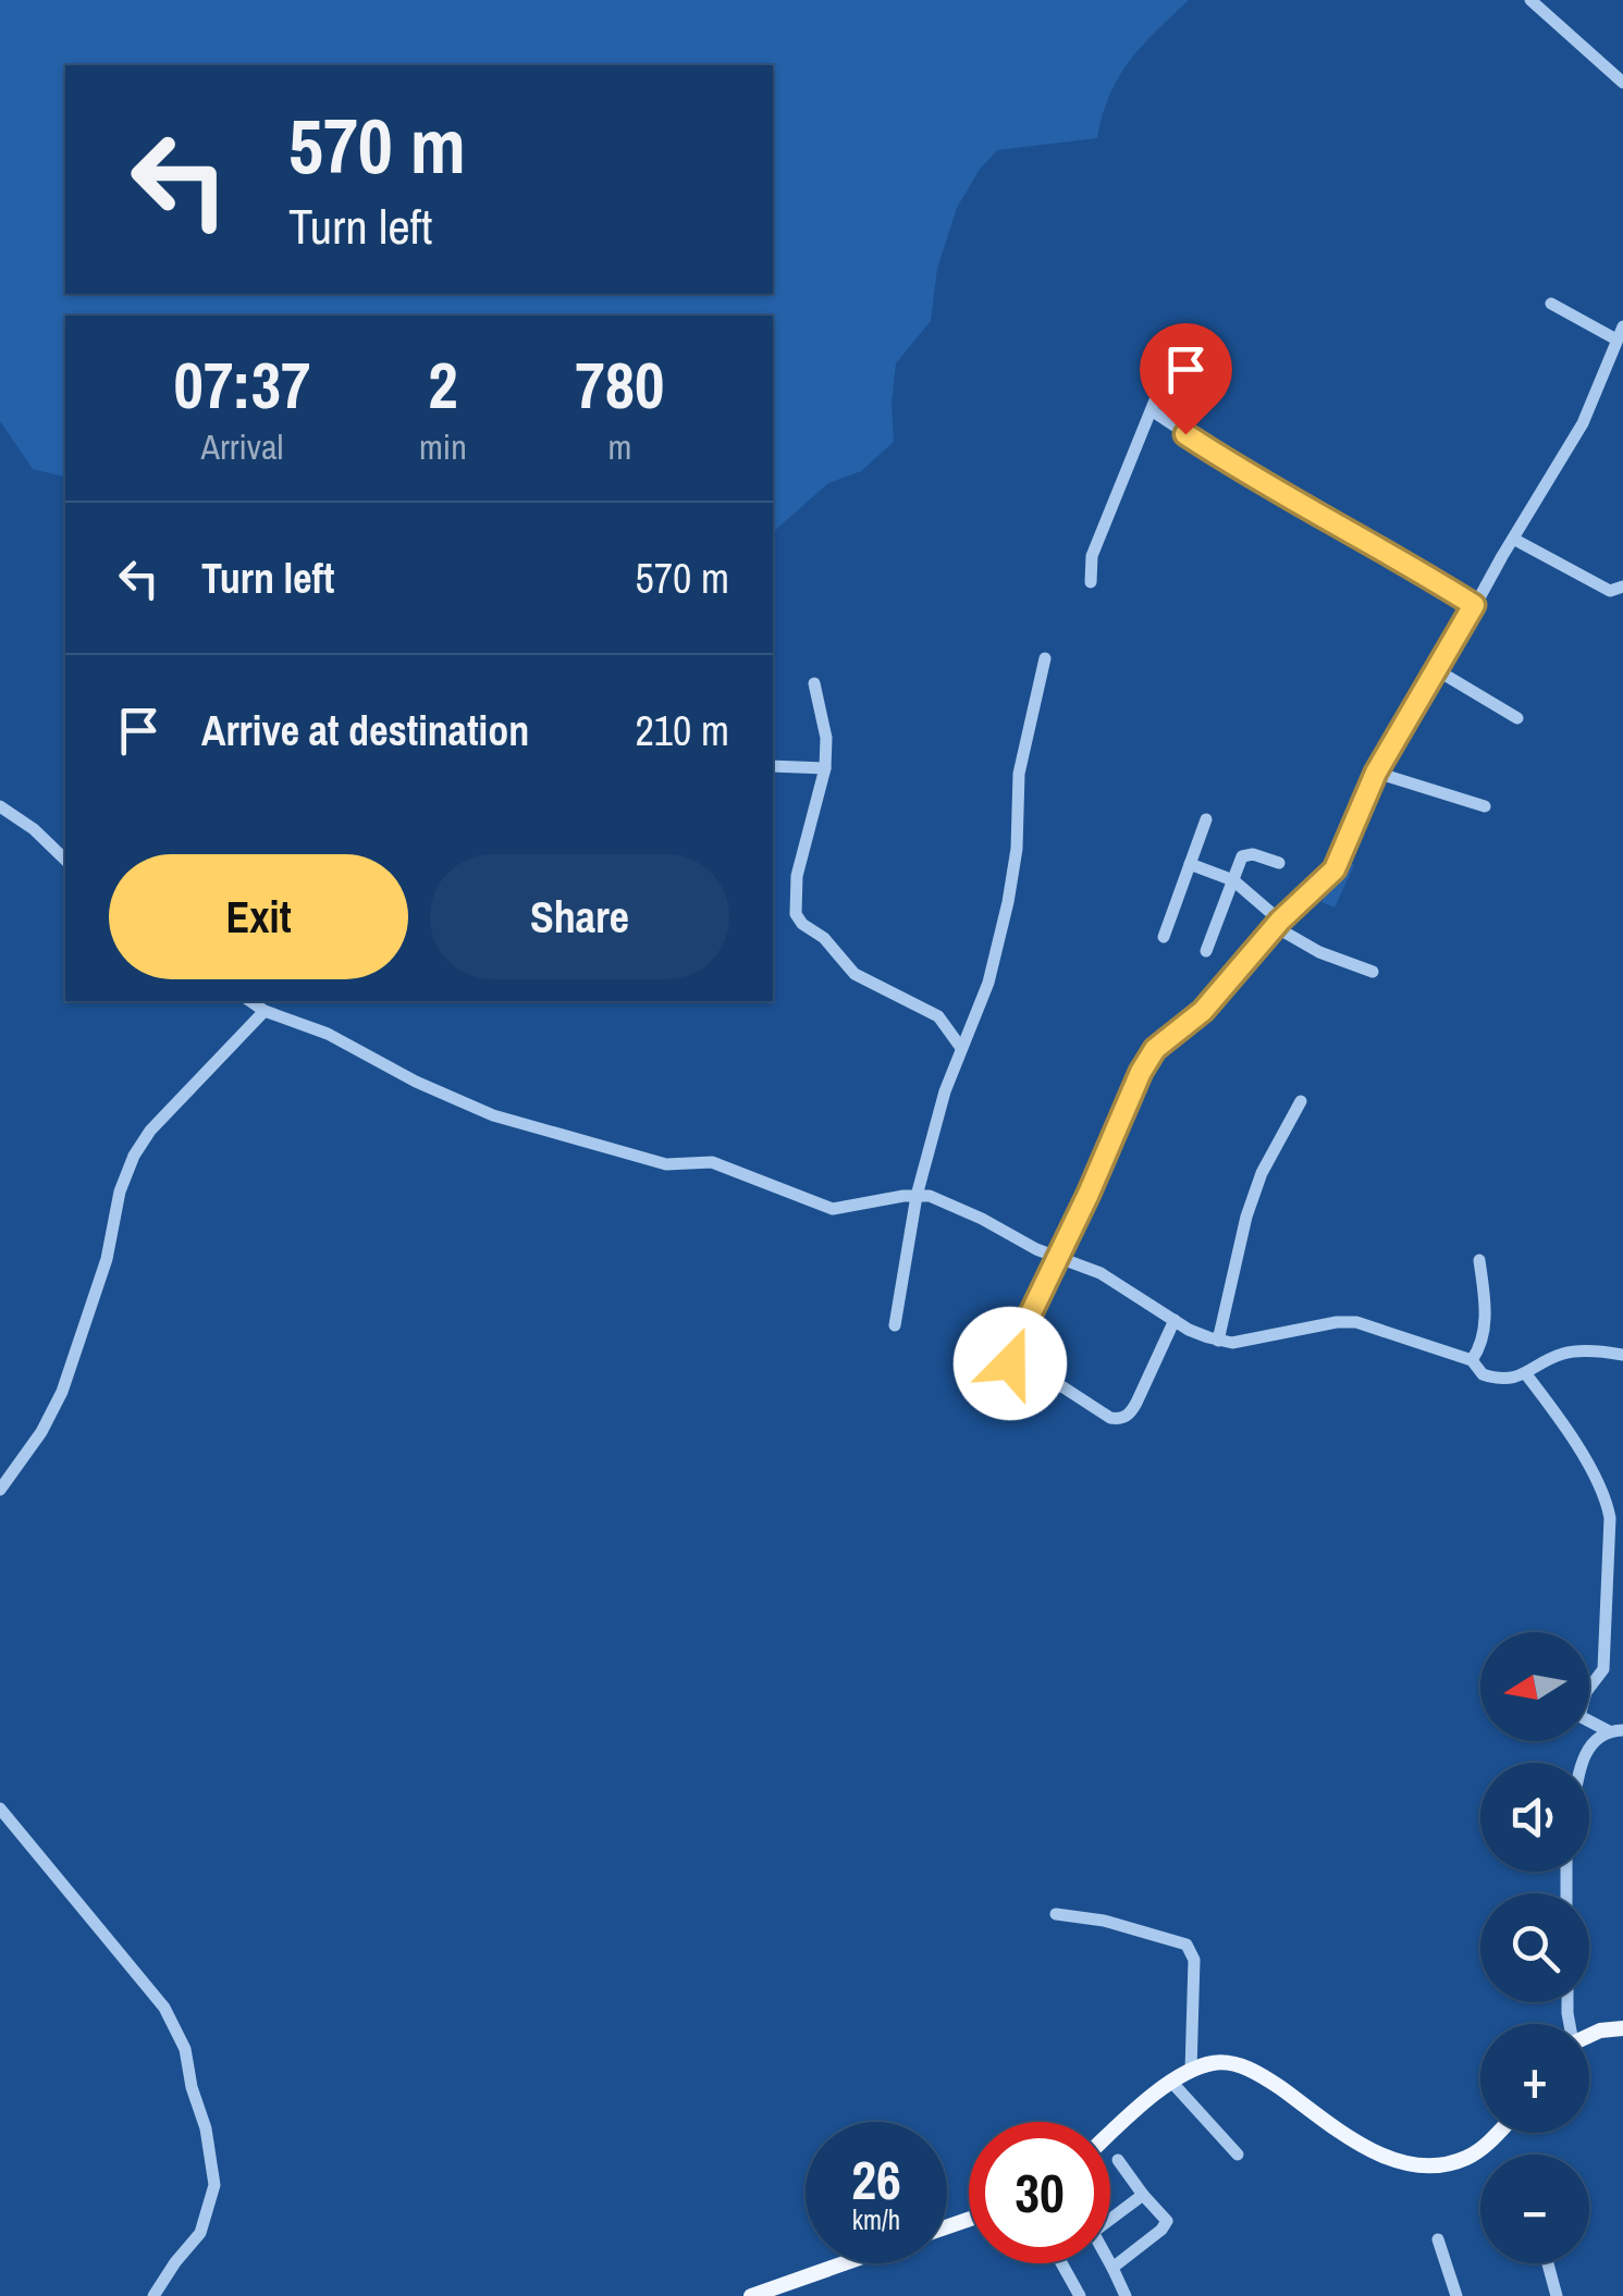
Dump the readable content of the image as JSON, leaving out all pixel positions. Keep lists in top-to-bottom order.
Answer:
{
  "north": "left",
  "page": {
    "turn": ["570 m", "Turn left"],
    "eta": [
      "07:37",
      "Arrival",
      "2",
      "min",
      "780",
      "m"
    ],
    "list": [
      {
        "name": "Turn left",
        "value": "570 m"
      },
      {
        "name": "Arrive at destination",
        "value": "210 m"
      }
    ],
    "buttons": ["Exit", "Share"],
    "map_buttons": ["+", "−"],
    "speed": "26 km/h",
    "limit": "30"
  }
}
